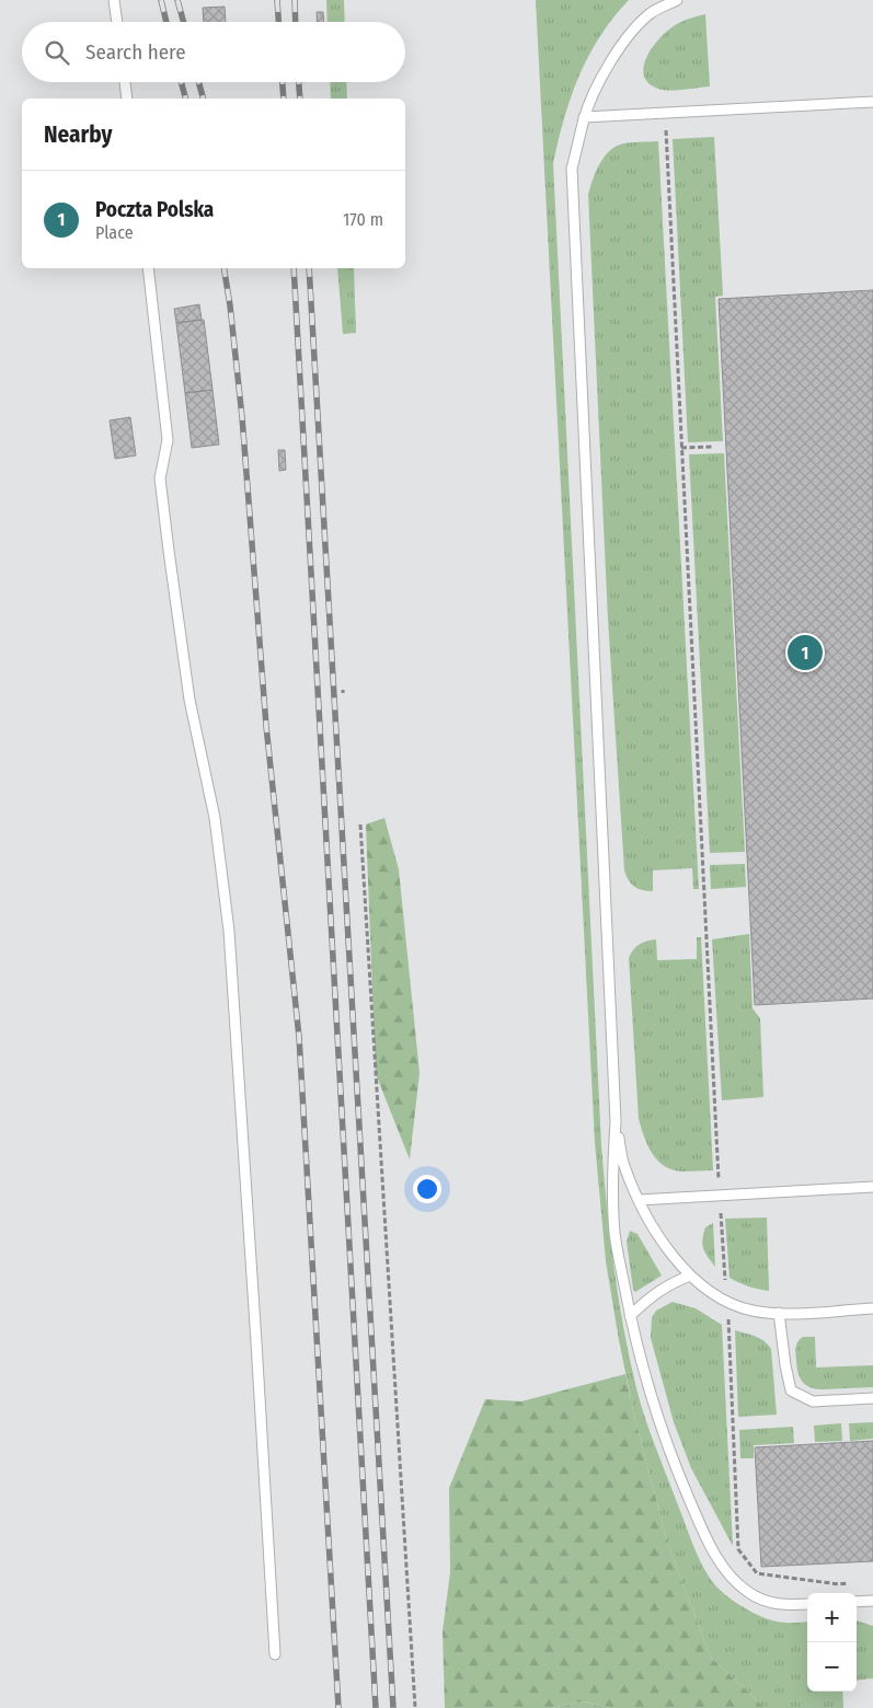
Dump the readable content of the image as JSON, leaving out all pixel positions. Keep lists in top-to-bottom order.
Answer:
{
  "page": {
    "search": "Search here",
    "heading": "Nearby",
    "list": [
      {
        "mark": "1",
        "name": "Poczta Polska",
        "note": "Place",
        "value": "170 m"
      }
    ],
    "pins": "1",
    "map_buttons": ["+", "−"]
  }
}
